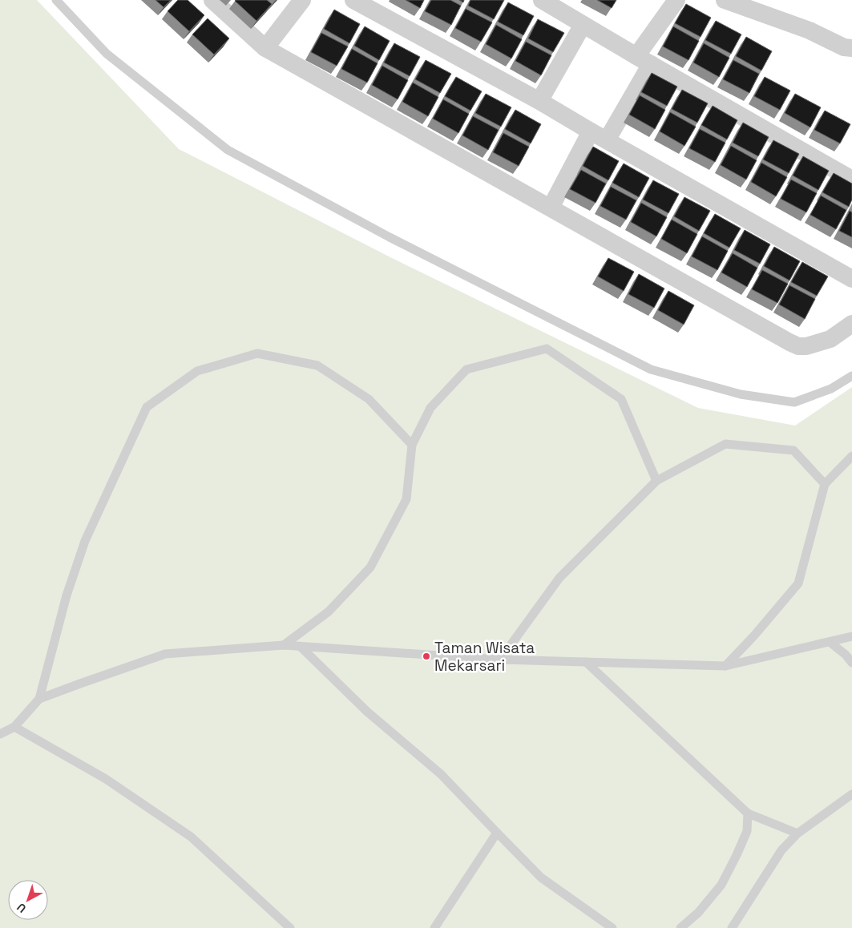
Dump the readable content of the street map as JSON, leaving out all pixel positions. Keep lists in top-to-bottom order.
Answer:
{
  "places": ["Taman Wisata Mekarsari"],
  "north": "bottom left"
}
